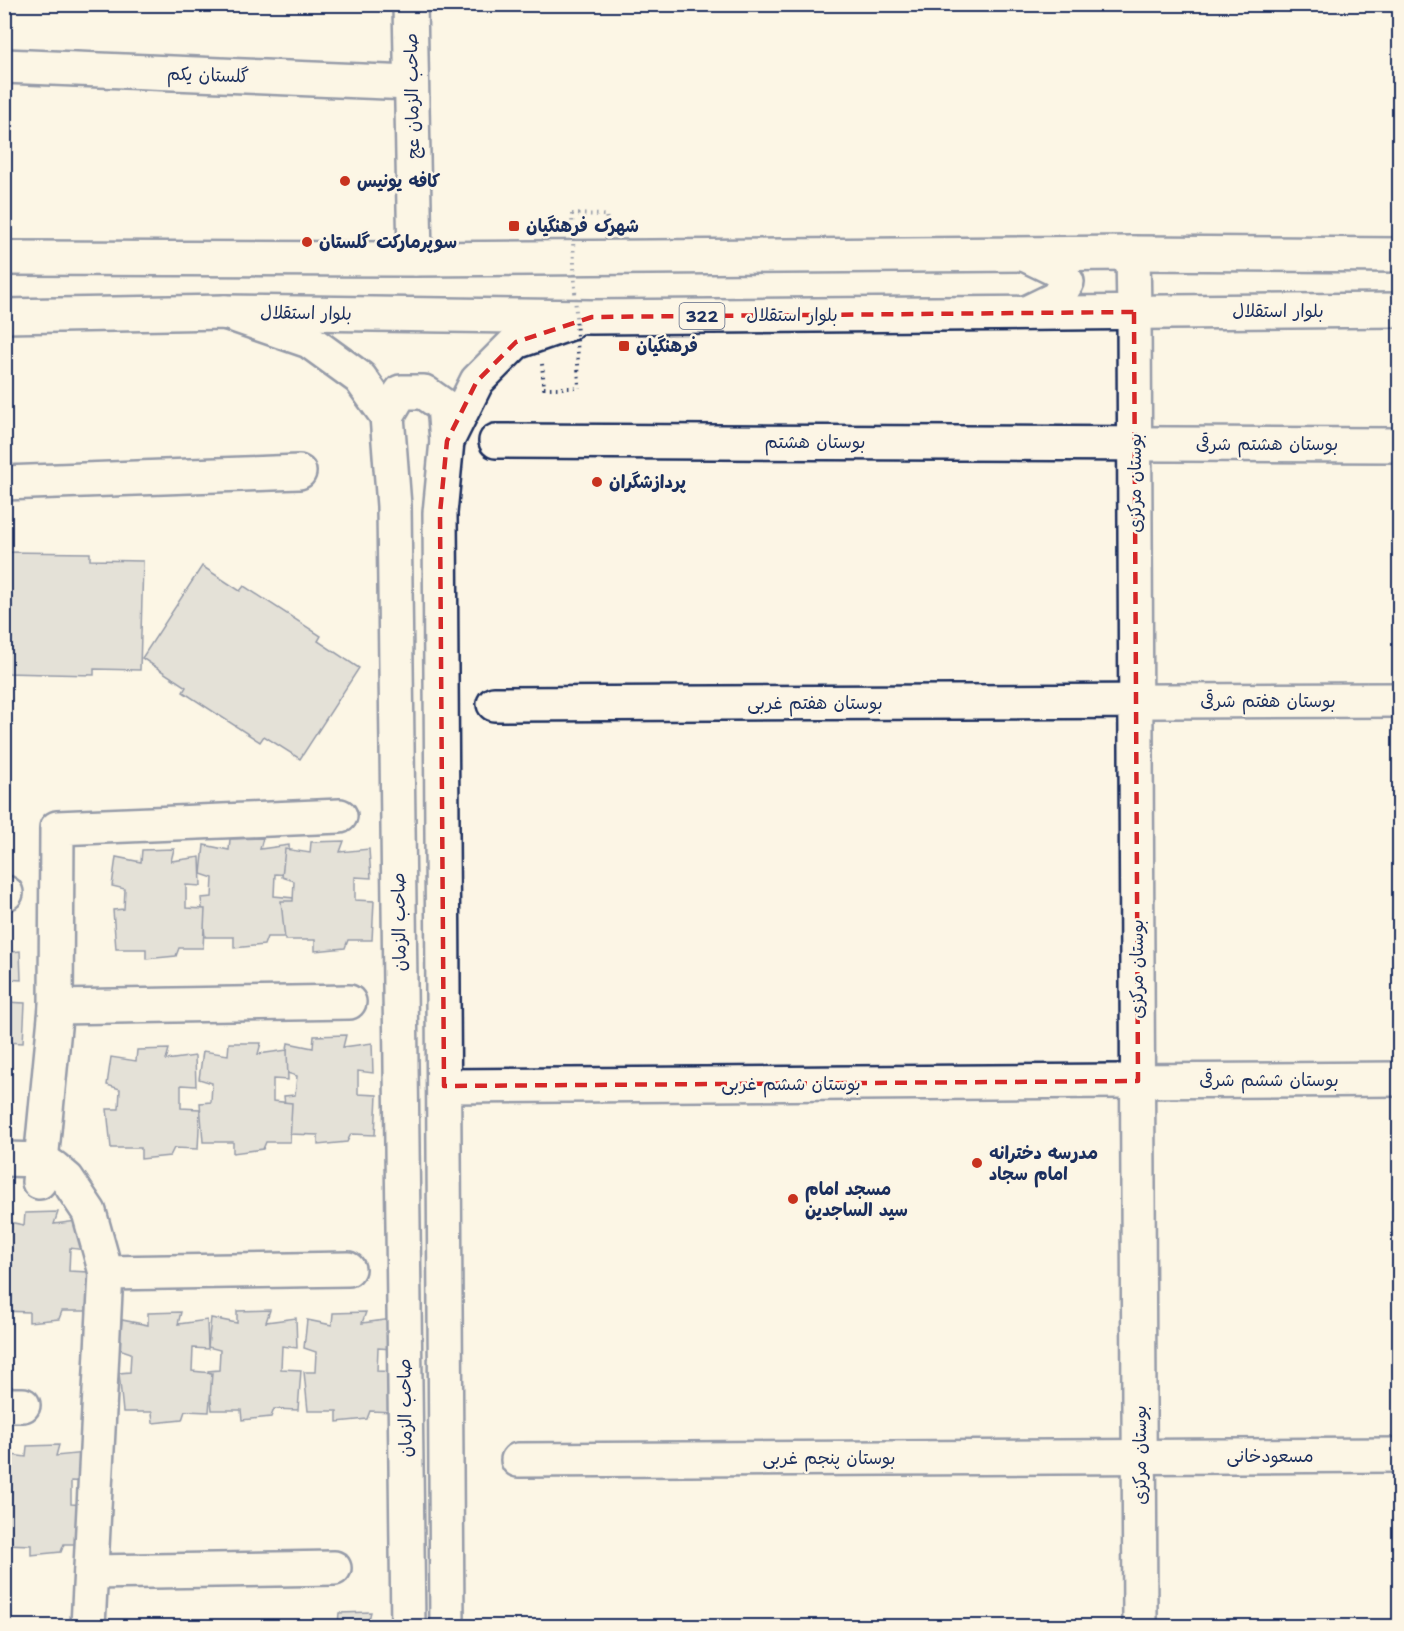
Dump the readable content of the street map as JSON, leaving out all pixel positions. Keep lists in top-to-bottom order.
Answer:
{
  "streets": {
    "main road": [
      "گلستان یکم",
      "صاحب الزمان عج",
      "بلوار استقلال",
      "322",
      "بوستان هشتم",
      "بوستان هشتم شرقی",
      "بوستان مرکزی",
      "بوستان هفتم شرقی",
      "بوستان هفتم غربی",
      "صاحب الزمان",
      "بوستان ششم شرقی",
      "بوستان ششم غربی",
      "مسعودخانی",
      "بوستان پنجم غربی"
    ]
  },
  "crossings": [
    ["گلستان یکم", "صاحب الزمان عج"],
    ["بلوار استقلال", "بوستان مرکزی"],
    ["بوستان هشتم", "بوستان هشتم شرقی"],
    ["بوستان هشتم", "بوستان مرکزی"],
    ["بوستان هشتم شرقی", "بوستان مرکزی"],
    ["بوستان مرکزی", "بوستان هفتم شرقی"],
    ["بوستان مرکزی", "بوستان هفتم غربی"],
    ["بوستان مرکزی", "بوستان ششم شرقی"],
    ["بوستان مرکزی", "بوستان ششم غربی"],
    ["بوستان مرکزی", "مسعودخانی"],
    ["بوستان مرکزی", "بوستان پنجم غربی"],
    ["بوستان هفتم شرقی", "بوستان هفتم غربی"],
    ["بوستان ششم شرقی", "بوستان ششم غربی"],
    ["مسعودخانی", "بوستان پنجم غربی"]
  ],
  "places": {
    "other": [
      "کافه یونیس",
      "سوپرمارکت گلستان",
      "پردازشگران",
      "مدرسه دخترانه امام سجاد",
      "مسجد امام سید الساجدین"
    ],
    "transit": ["شهرک فرهنگیان", "فرهنگیان"]
  }
}
